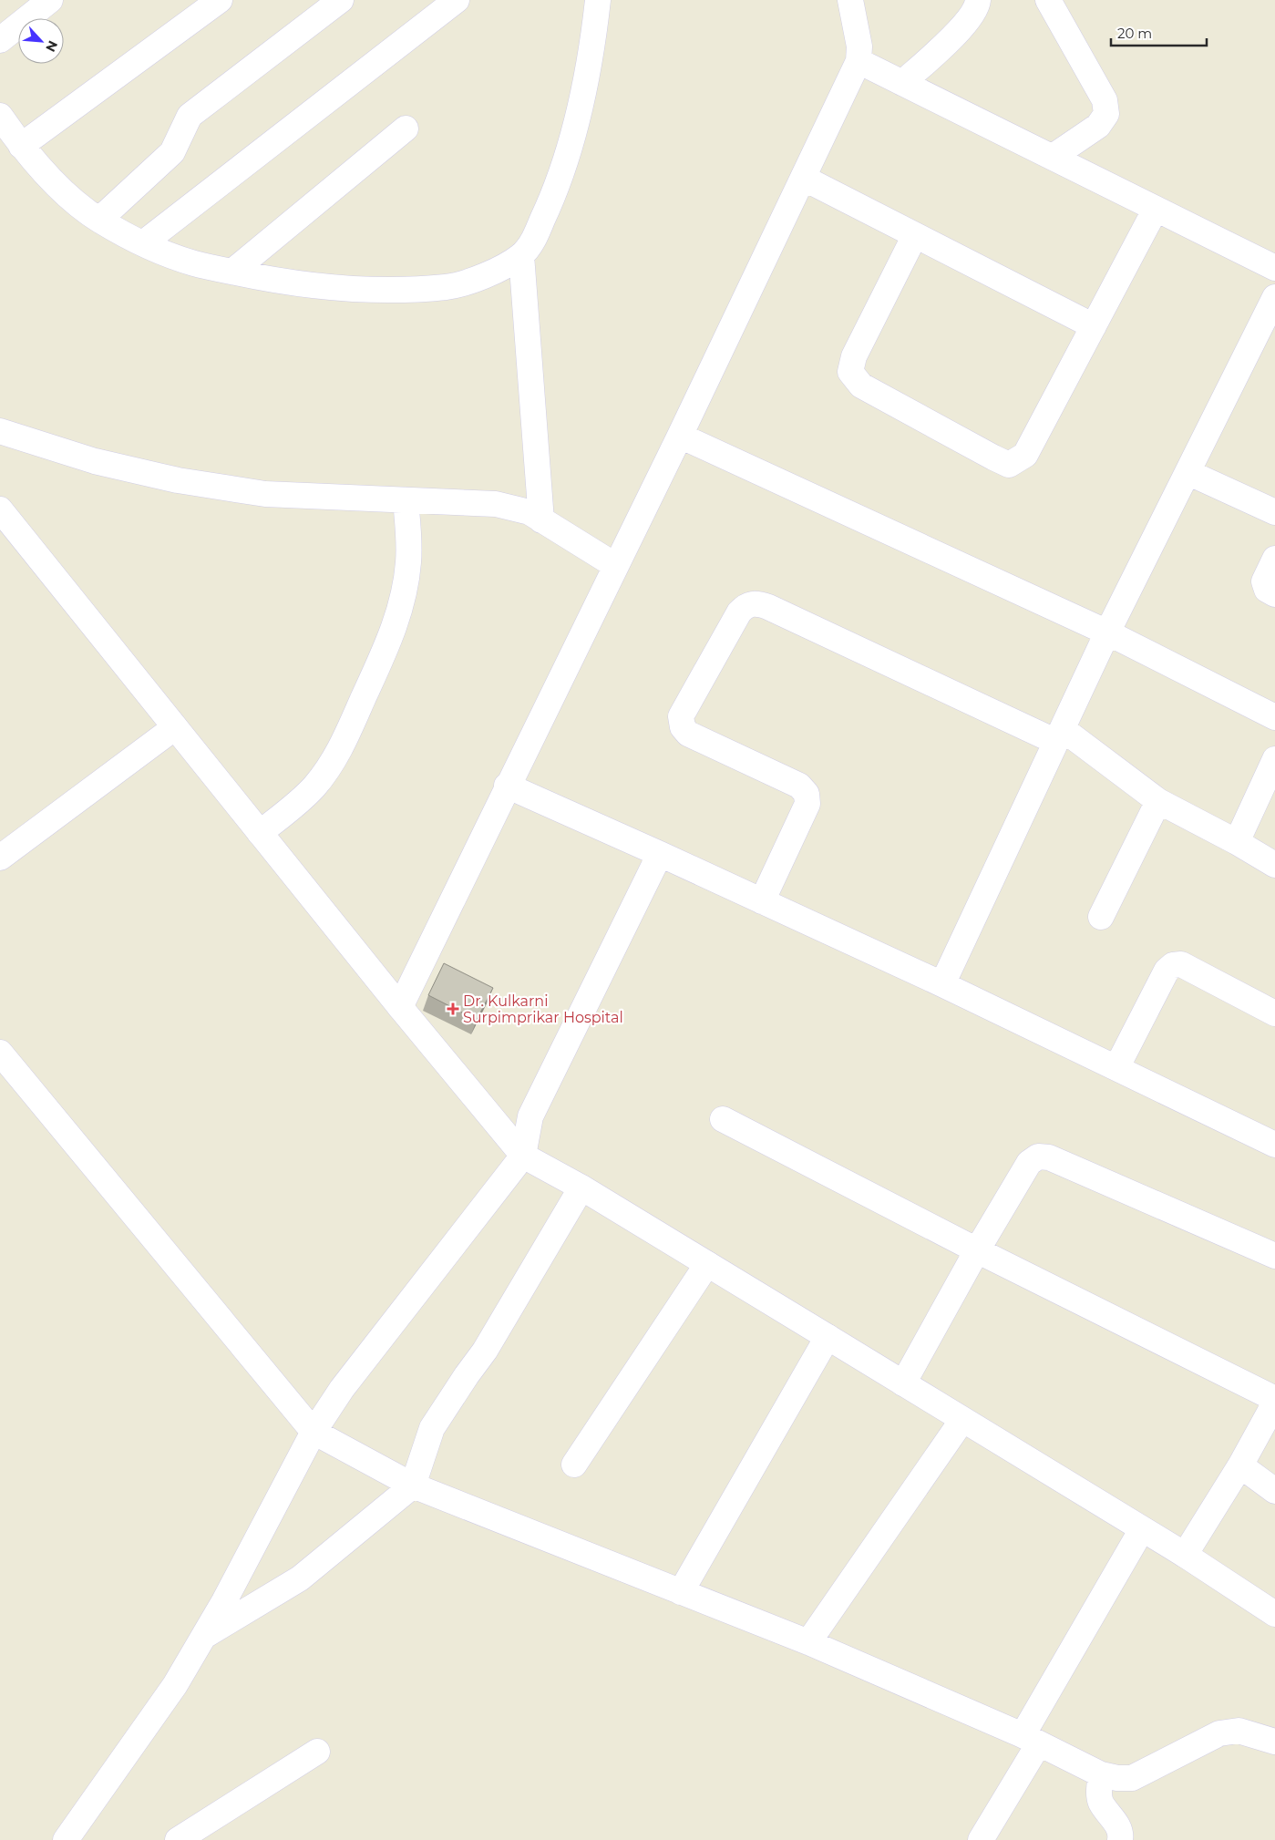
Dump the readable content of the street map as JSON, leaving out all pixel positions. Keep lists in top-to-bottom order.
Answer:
{
  "places": {
    "health": ["Dr. Kulkarni Surpimprikar Hospital"]
  },
  "scale_bar": "20 m",
  "north": "bottom right"
}
